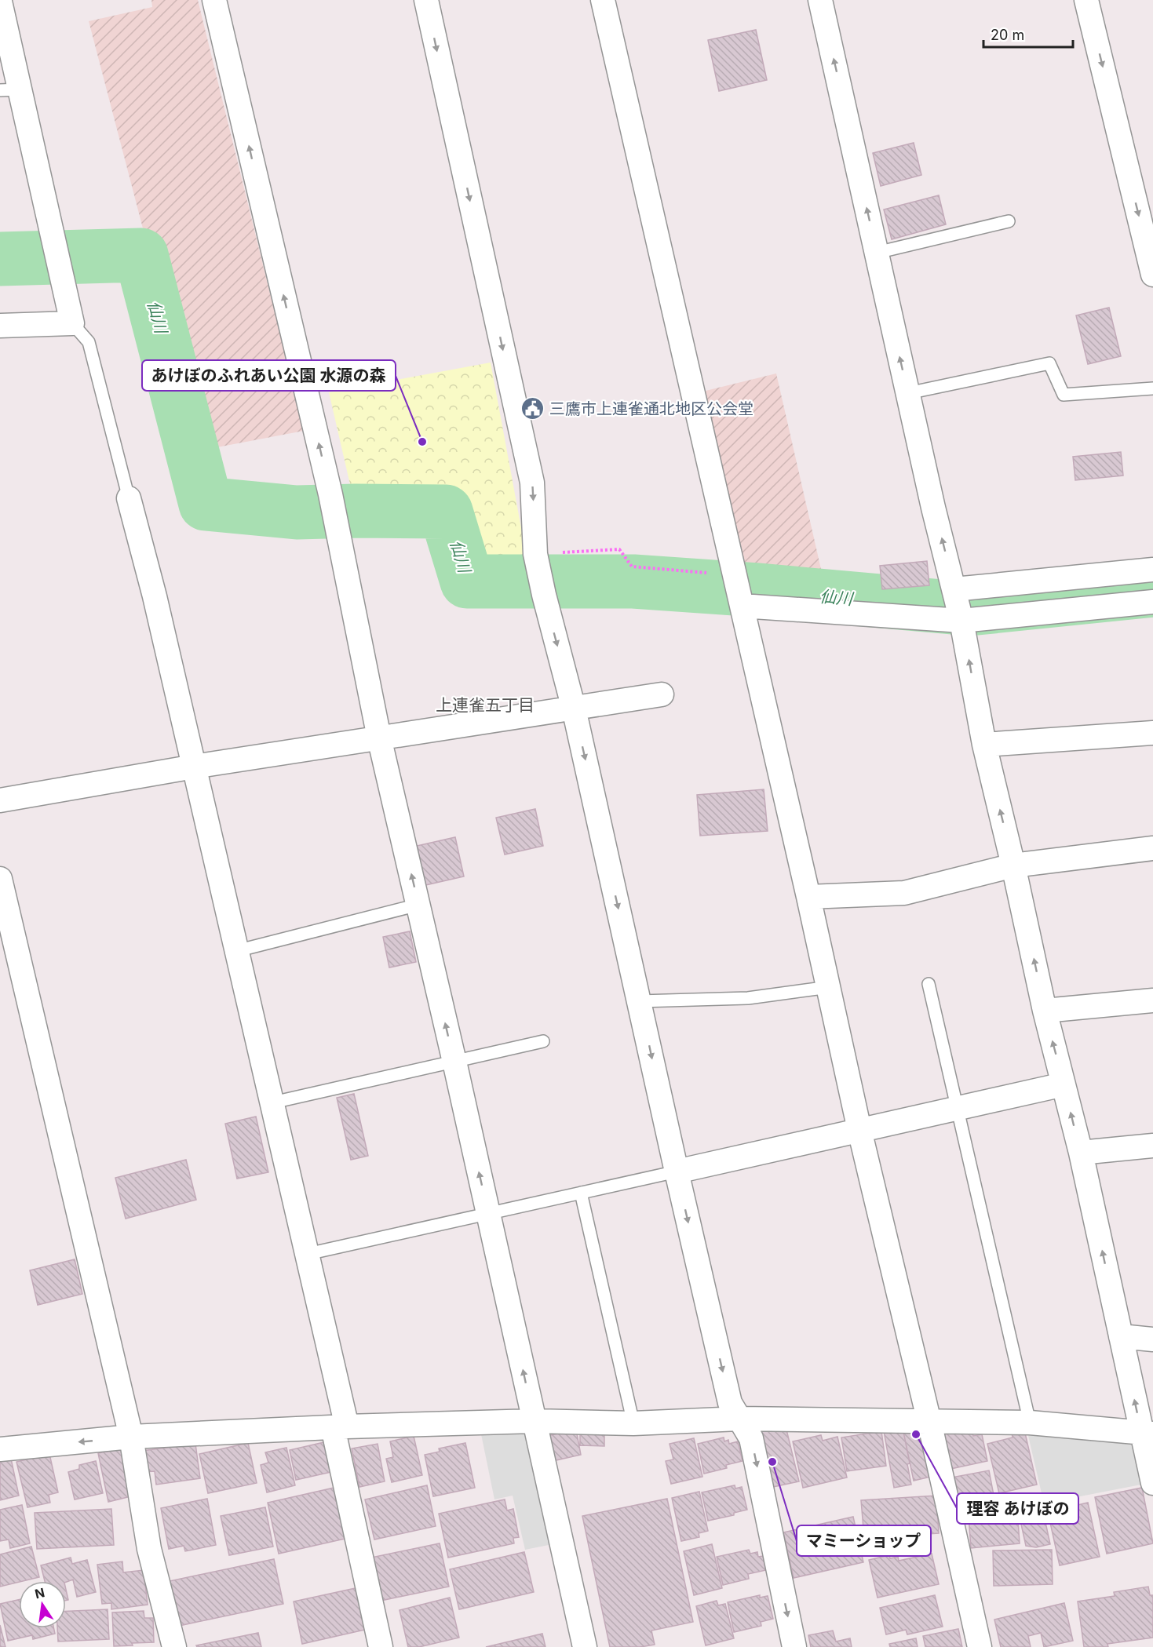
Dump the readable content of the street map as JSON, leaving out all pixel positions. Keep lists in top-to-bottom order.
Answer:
{
  "districts": ["上連雀五丁目"],
  "water": ["仙川"],
  "places": {
    "public building": ["三鷹市上連雀通北地区公会堂"],
    "other": ["あけぼのふれあい公園 水源の森", "理容 あけぼの", "マミーショップ"]
  },
  "scale_bar": "20 m",
  "north": "top"
}
